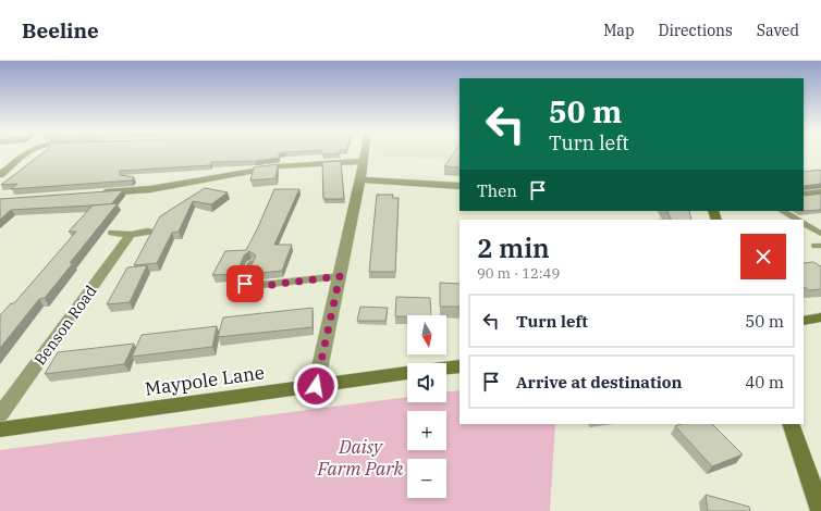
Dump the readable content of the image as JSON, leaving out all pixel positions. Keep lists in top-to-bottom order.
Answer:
{
  "streets": {
    "street": ["Benson Road", "Maypole Lane"]
  },
  "parks": ["Daisy Farm Park"],
  "north": "bottom",
  "page": {
    "header": "Beeline",
    "nav": ["Map", "Directions", "Saved"],
    "turn": ["50 m", "Turn left"],
    "then": "Then",
    "heading": ["2 min", "90 m · 12:49"],
    "list": [
      {
        "name": "Turn left",
        "value": "50 m"
      },
      {
        "name": "Arrive at destination",
        "value": "40 m"
      }
    ],
    "map_buttons": ["+", "−"]
  }
}
